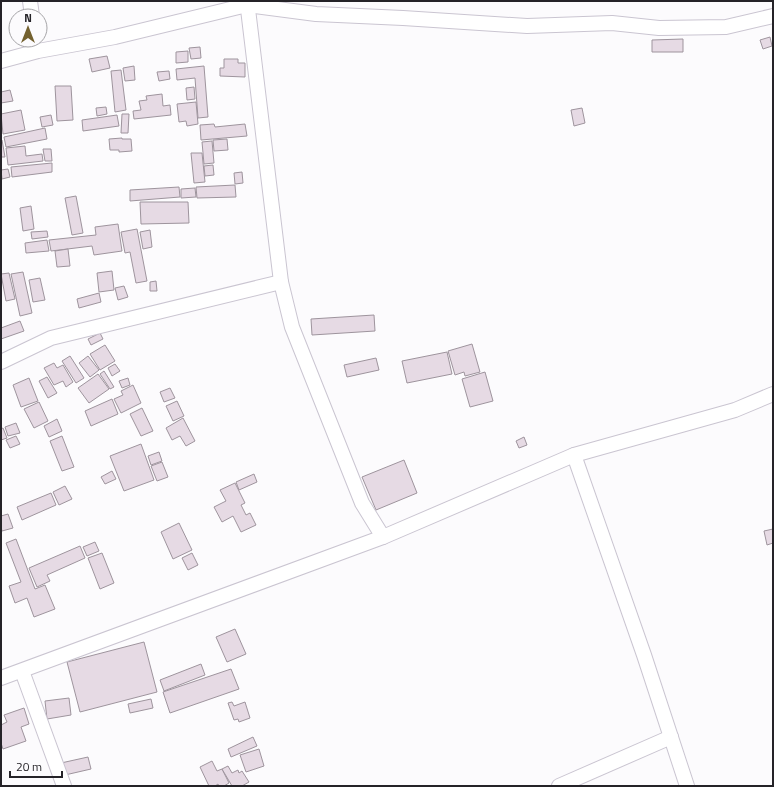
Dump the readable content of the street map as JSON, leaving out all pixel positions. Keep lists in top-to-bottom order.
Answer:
{
  "scale_bar": "20 m",
  "north": "top"
}
